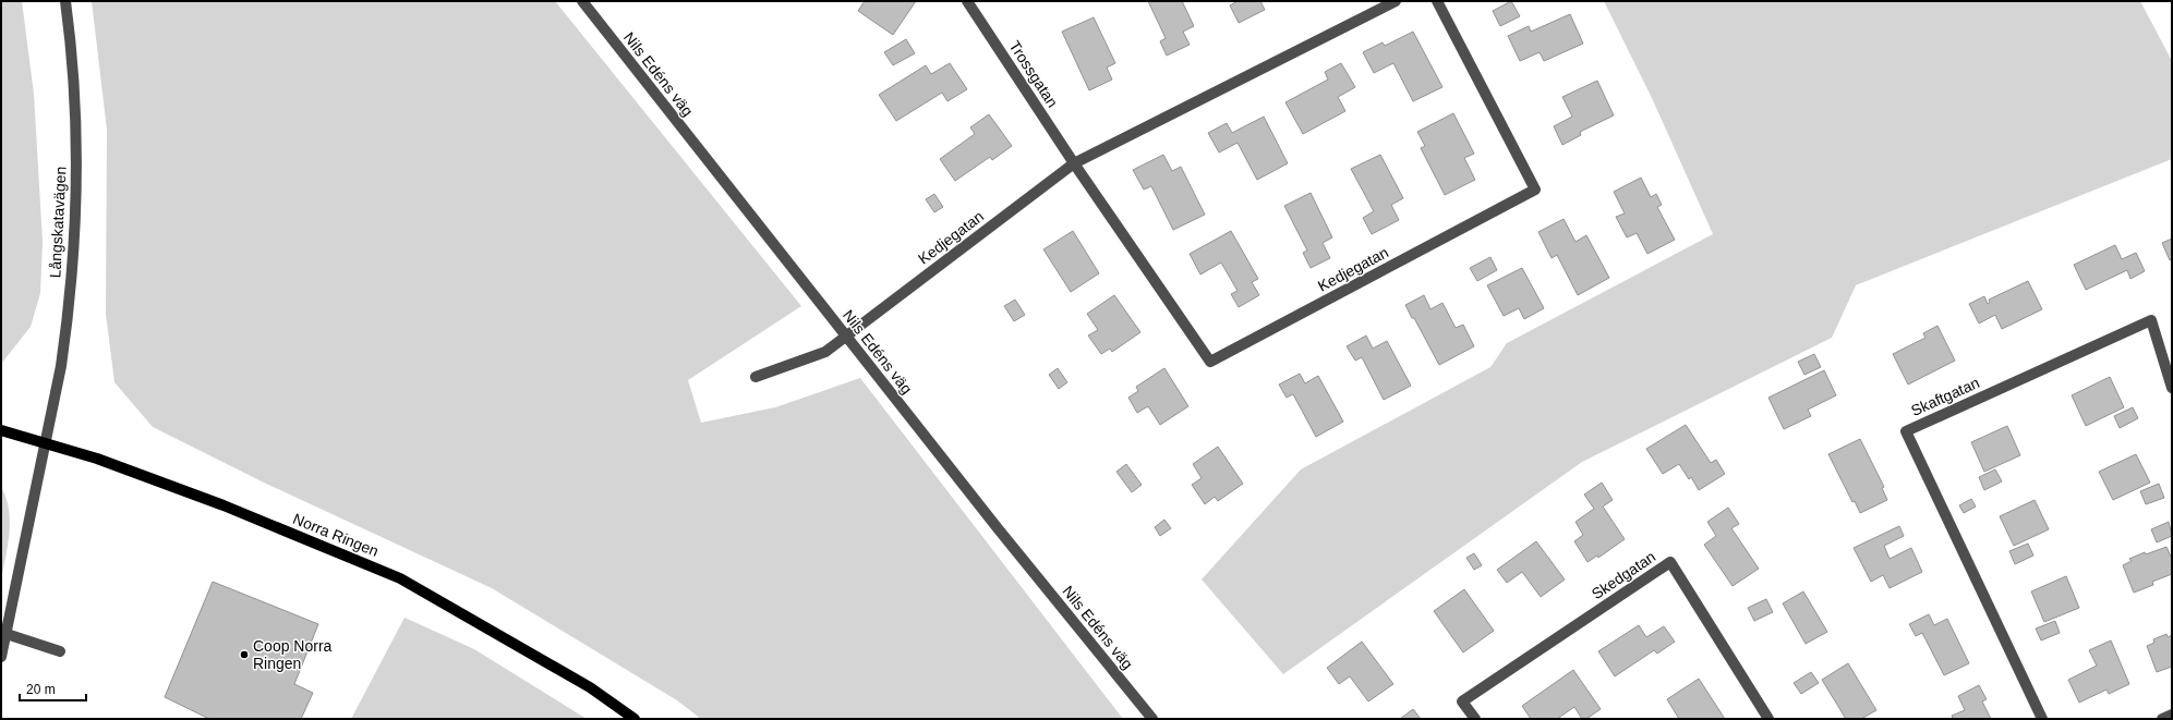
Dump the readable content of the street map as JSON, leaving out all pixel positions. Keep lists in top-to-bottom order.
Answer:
{
  "streets": {
    "main road": ["Norra Ringen"],
    "street": [
      "Nils Edéns väg",
      "Trossgatan",
      "Långskatavägen",
      "Kedjegatan",
      "Skaftgatan",
      "Skedgatan"
    ]
  },
  "crossings": [
    ["Nils Edéns väg", "Kedjegatan"],
    ["Trossgatan", "Kedjegatan"],
    ["Långskatavägen", "Norra Ringen"]
  ],
  "places": ["Coop Norra Ringen"],
  "scale_bar": "20 m"
}
